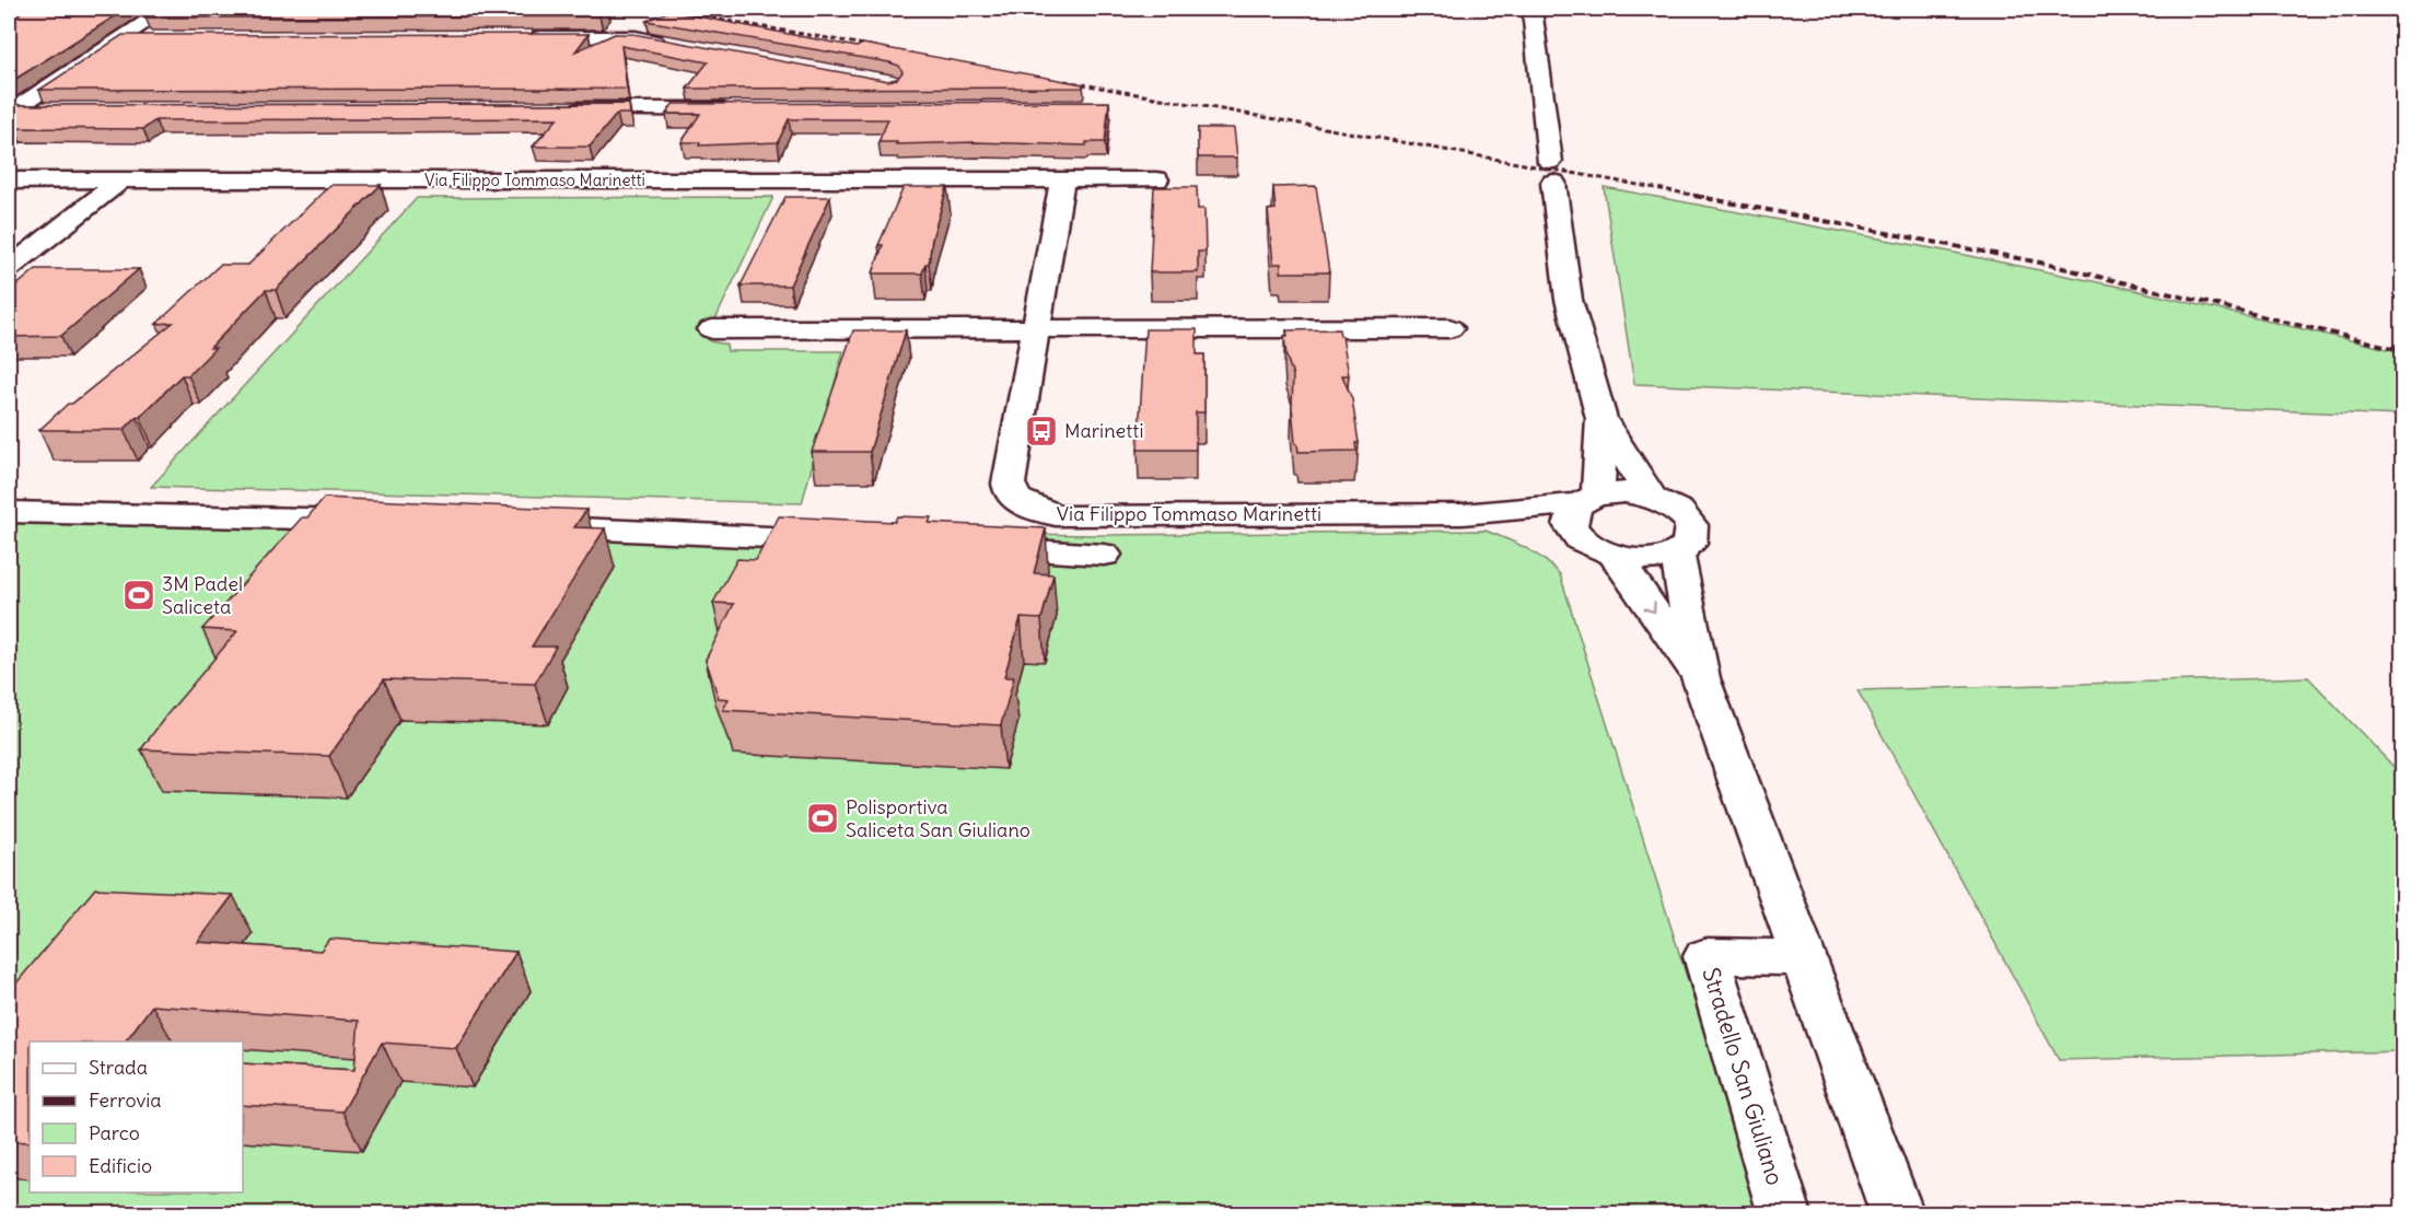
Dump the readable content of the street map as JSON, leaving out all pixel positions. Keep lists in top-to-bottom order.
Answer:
{
  "streets": {
    "street": ["Via Filippo Tommaso Marinetti", "Stradello San Giuliano"]
  },
  "places": {
    "bus stop": ["Marinetti"],
    "sports": ["3M Padel Saliceta", "Polisportiva Saliceta San Giuliano"]
  },
  "legend": [
    "Strada",
    "Ferrovia",
    "Parco",
    "Edificio"
  ]
}
